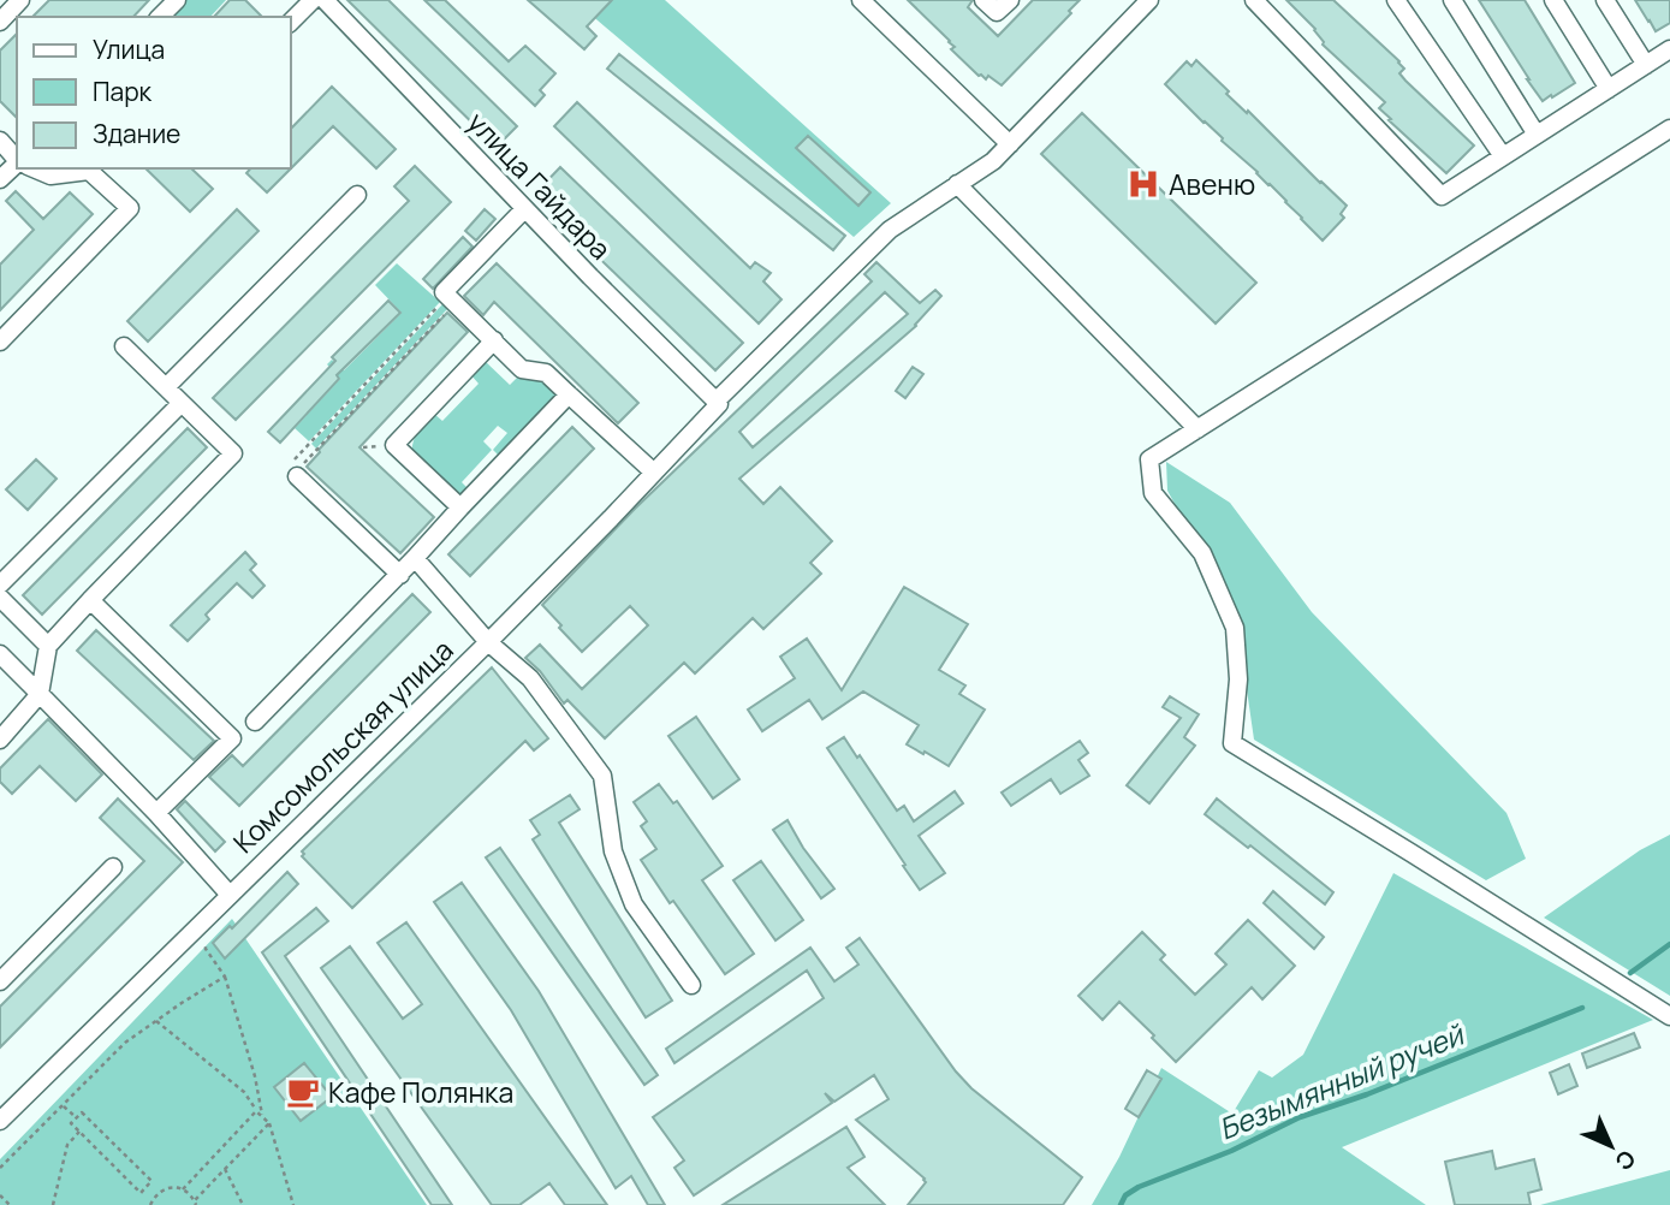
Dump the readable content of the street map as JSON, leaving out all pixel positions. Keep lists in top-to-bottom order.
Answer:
{
  "streets": {
    "street": ["улица Гайдара", "Комсомольская улица"]
  },
  "crossings": [
    ["улица Гайдара", "Комсомольская улица"]
  ],
  "water": ["Безымянный ручей"],
  "places": {
    "hospital": ["Авеню"],
    "cafe": ["Кафе Полянка"]
  },
  "legend": ["Улица", "Парк", "Здание"],
  "north": "bottom right"
}
